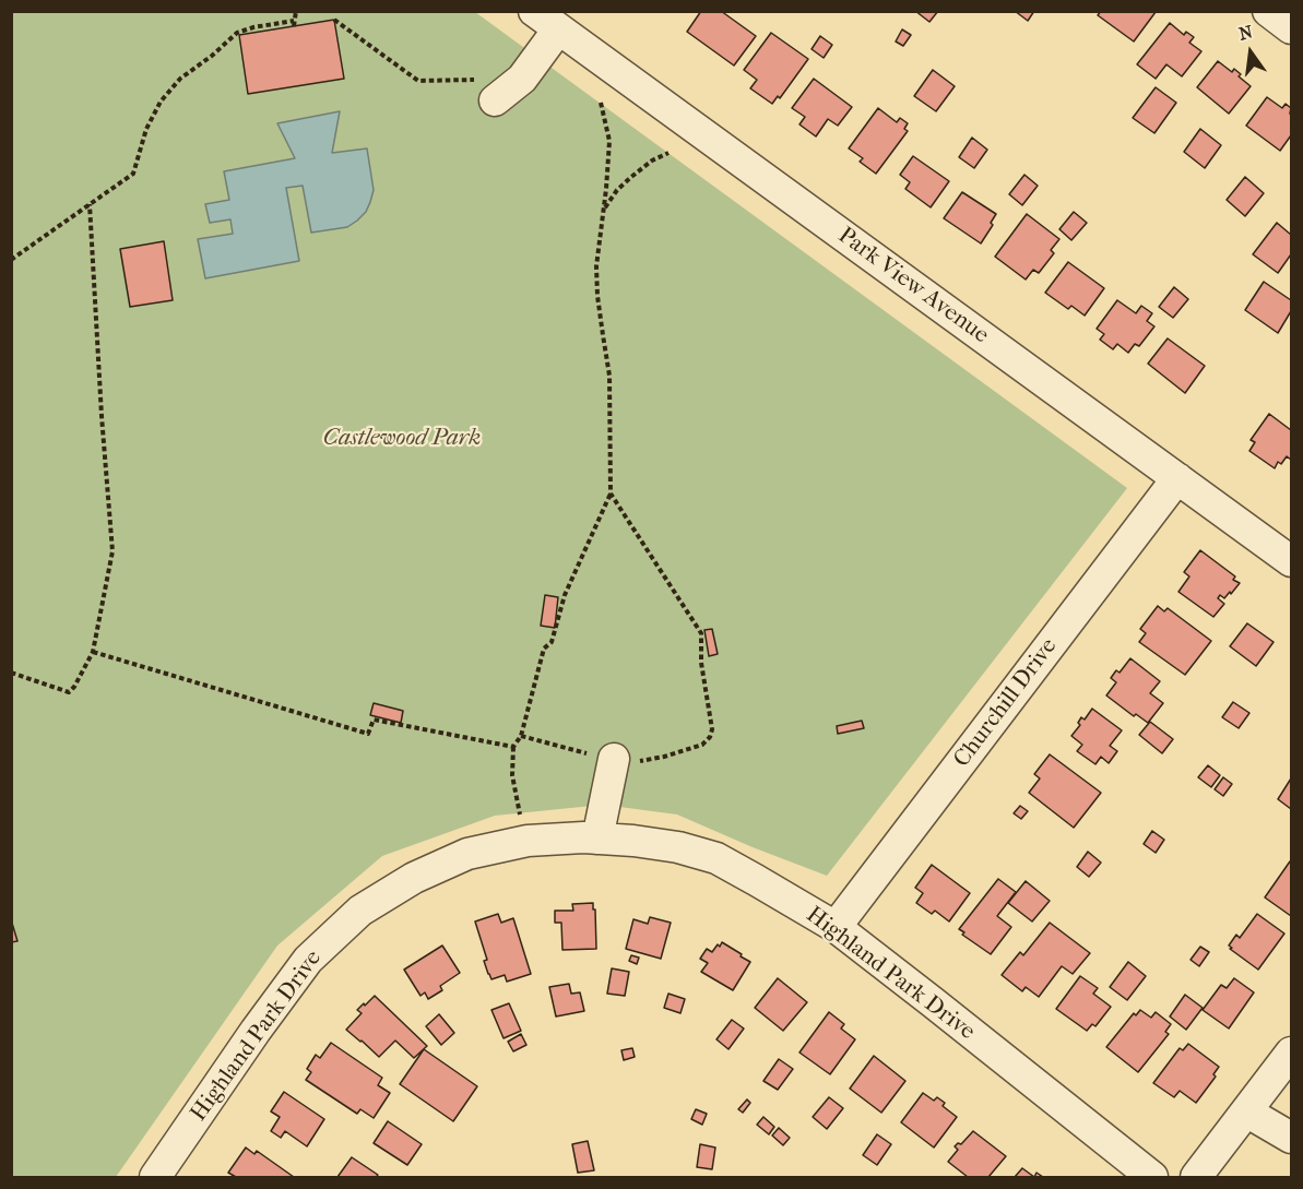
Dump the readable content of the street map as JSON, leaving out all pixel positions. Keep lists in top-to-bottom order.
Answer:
{
  "streets": {
    "street": ["Park View Avenue", "Churchill Drive", "Highland Park Drive"]
  },
  "crossings": [
    ["Park View Avenue", "Churchill Drive"],
    ["Churchill Drive", "Highland Park Drive"]
  ],
  "parks": ["Castlewood Park"],
  "north": "top"
}
